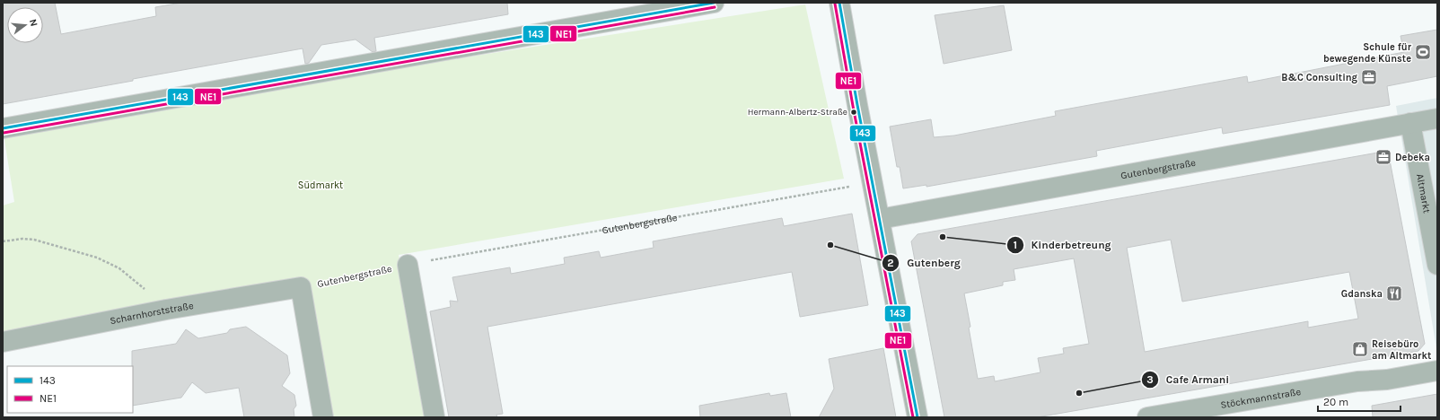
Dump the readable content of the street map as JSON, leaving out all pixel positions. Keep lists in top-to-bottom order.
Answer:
{
  "streets": {
    "street": [
      "Gutenbergstraße",
      "Altmarkt",
      "Scharnhorststraße",
      "Stöckmannstraße"
    ]
  },
  "crossings": [
    ["Gutenbergstraße", "Altmarkt"],
    ["Gutenbergstraße", "Scharnhorststraße"]
  ],
  "parks": ["Südmarkt"],
  "places": {
    "sports": ["Schule für bewegende Künste"],
    "office": ["B&C Consulting", "Debeka"],
    "other": [
      "Hermann-Albertz-Straße",
      "Kinderbetreung",
      "Gutenberg",
      "Cafe Armani"
    ],
    "restaurant": ["Gdanska"],
    "shop": ["Reisebüro am Altmarkt"]
  },
  "lines": ["transit line 143", "transit line NE1"],
  "legend": ["143", "NE1"],
  "scale_bar": "20 m",
  "north": "right"
}
